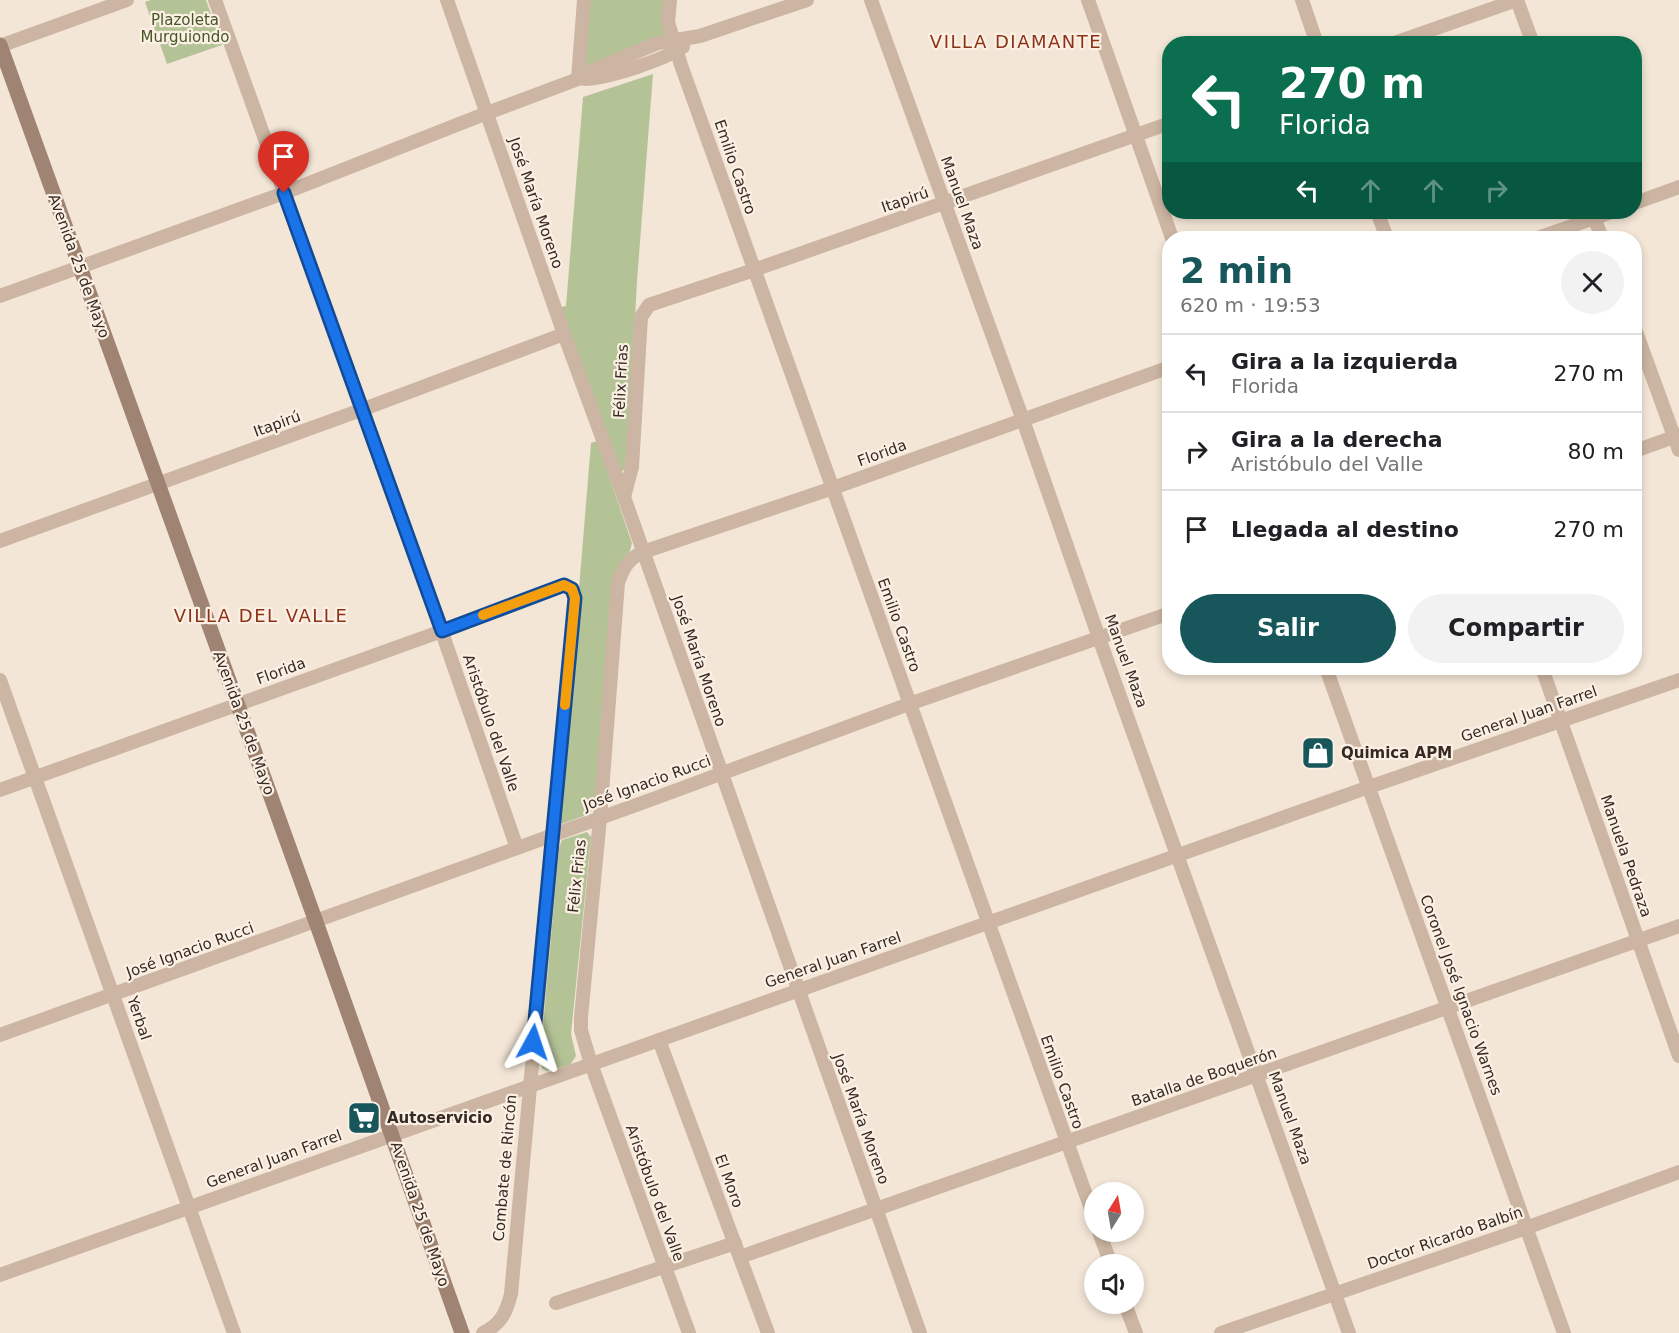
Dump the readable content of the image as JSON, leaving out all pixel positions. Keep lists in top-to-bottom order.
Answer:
{
  "streets": {
    "main road": ["Avenida 25 de Mayo"],
    "street": [
      "Emilio Castro",
      "Itapirú",
      "José María Moreno",
      "Manuel Maza",
      "Félix Frias",
      "Florida",
      "General Juan Farrel",
      "Aristóbulo del Valle",
      "José Ignacio Rucci",
      "Manuela Pedraza",
      "Coronel José Ignacio Warnes",
      "Yerbal",
      "Batalla de Boquerón",
      "Combate de Rincón",
      "El Moro",
      "Doctor Ricardo Balbín"
    ]
  },
  "crossings": [
    ["Emilio Castro", "Itapirú"],
    ["Emilio Castro", "Florida"],
    ["Emilio Castro", "General Juan Farrel"],
    ["Emilio Castro", "José Ignacio Rucci"],
    ["Emilio Castro", "Batalla de Boquerón"],
    ["Itapirú", "José María Moreno"],
    ["Itapirú", "Manuel Maza"],
    ["Itapirú", "Avenida 25 de Mayo"],
    ["Itapirú", "Félix Frias"],
    ["Itapirú", "Aristóbulo del Valle"],
    ["José María Moreno", "Félix Frias"],
    ["José María Moreno", "Florida"],
    ["José María Moreno", "General Juan Farrel"],
    ["José María Moreno", "José Ignacio Rucci"],
    ["José María Moreno", "Batalla de Boquerón"],
    ["Manuel Maza", "Florida"],
    ["Manuel Maza", "General Juan Farrel"],
    ["Manuel Maza", "José Ignacio Rucci"],
    ["Manuel Maza", "Batalla de Boquerón"],
    ["Manuel Maza", "Doctor Ricardo Balbín"],
    ["Avenida 25 de Mayo", "Florida"],
    ["Avenida 25 de Mayo", "General Juan Farrel"],
    ["Avenida 25 de Mayo", "José Ignacio Rucci"],
    ["Félix Frias", "Florida"],
    ["Félix Frias", "General Juan Farrel"],
    ["Félix Frias", "Aristóbulo del Valle"],
    ["Félix Frias", "José Ignacio Rucci"],
    ["Florida", "Aristóbulo del Valle"],
    ["Florida", "Yerbal"],
    ["Florida", "Combate de Rincón"],
    ["General Juan Farrel", "Aristóbulo del Valle"],
    ["General Juan Farrel", "Manuela Pedraza"],
    ["General Juan Farrel", "Coronel José Ignacio Warnes"],
    ["General Juan Farrel", "Yerbal"],
    ["General Juan Farrel", "Combate de Rincón"],
    ["General Juan Farrel", "El Moro"],
    ["Aristóbulo del Valle", "José Ignacio Rucci"],
    ["José Ignacio Rucci", "Yerbal"],
    ["José Ignacio Rucci", "Combate de Rincón"],
    ["Manuela Pedraza", "Batalla de Boquerón"],
    ["Coronel José Ignacio Warnes", "Batalla de Boquerón"],
    ["Coronel José Ignacio Warnes", "Doctor Ricardo Balbín"],
    ["Batalla de Boquerón", "El Moro"]
  ],
  "districts": ["VILLA DIAMANTE", "VILLA DEL VALLE"],
  "parks": ["Plazoleta Murguiondo"],
  "places": {
    "shop": ["Quimica APM"],
    "supermarket": ["Autoservicio"]
  },
  "north": "top",
  "page": {
    "turn": ["270 m", "Florida"],
    "heading": ["2 min", "620 m · 19:53"],
    "list": [
      {
        "name": "Gira a la izquierda",
        "note": "Florida",
        "value": "270 m"
      },
      {
        "name": "Gira a la derecha",
        "note": "Aristóbulo del Valle",
        "value": "80 m"
      },
      {
        "name": "Llegada al destino",
        "value": "270 m"
      }
    ],
    "buttons": ["Salir", "Compartir"]
  }
}
